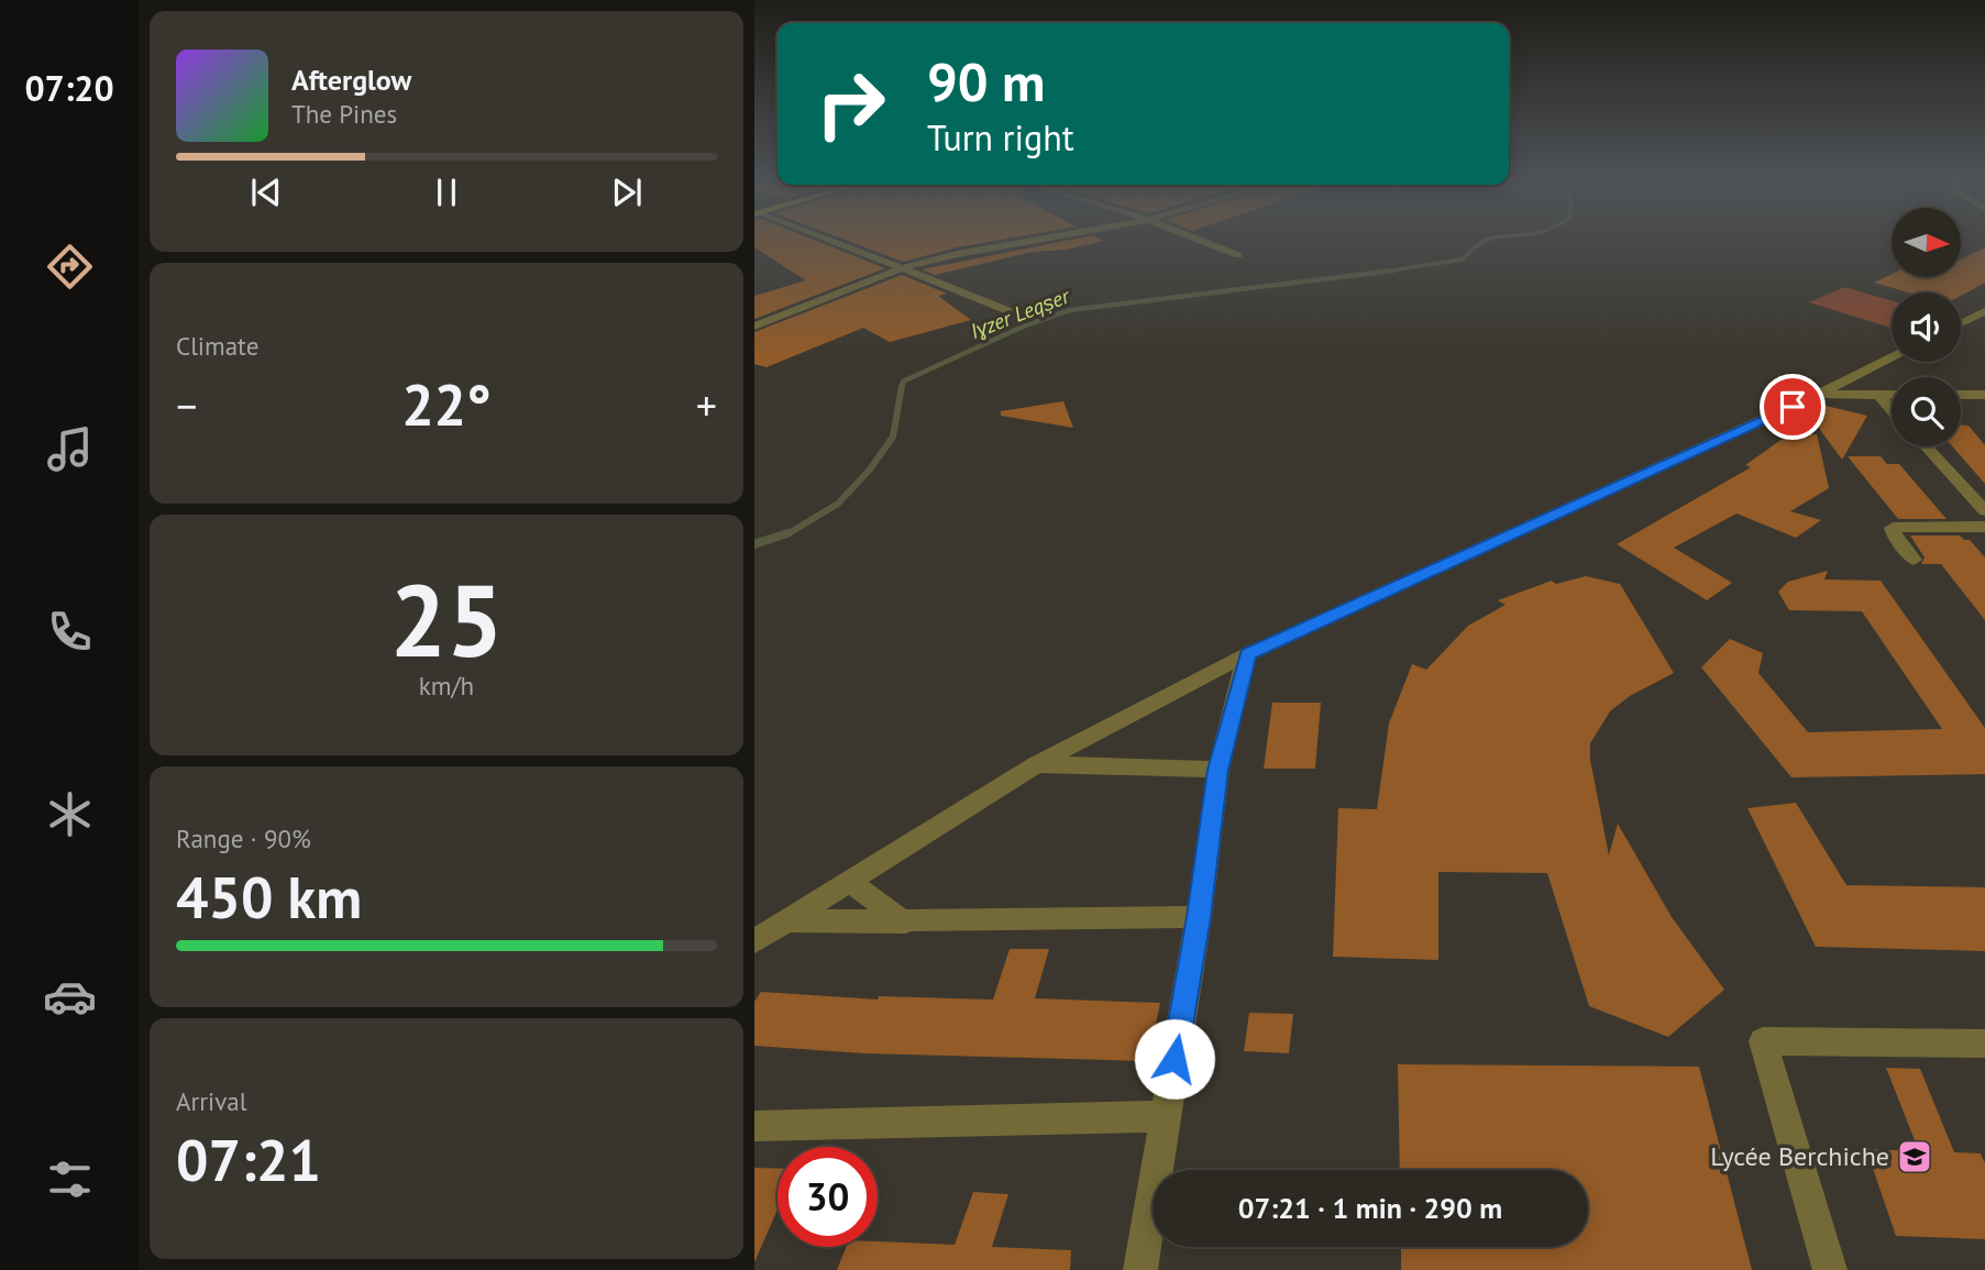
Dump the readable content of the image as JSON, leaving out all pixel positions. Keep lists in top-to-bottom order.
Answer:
{
  "water": ["Iɣzer Leqṣer"],
  "places": {
    "school or university": ["Lycée Berchiche"]
  },
  "north": "right",
  "page": {
    "tabs": "07:20",
    "turn": ["90 m", "Turn right"],
    "song": ["Afterglow", "The Pines"],
    "tile": [
      "Climate",
      ["25", "km/h"],
      ["Range · 90%", "450 km"],
      ["Arrival", "07:21"]
    ],
    "heat": ["−", "22°", "+"],
    "limit": "30",
    "trip": "07:21 · 1 min · 290 m"
  }
}
